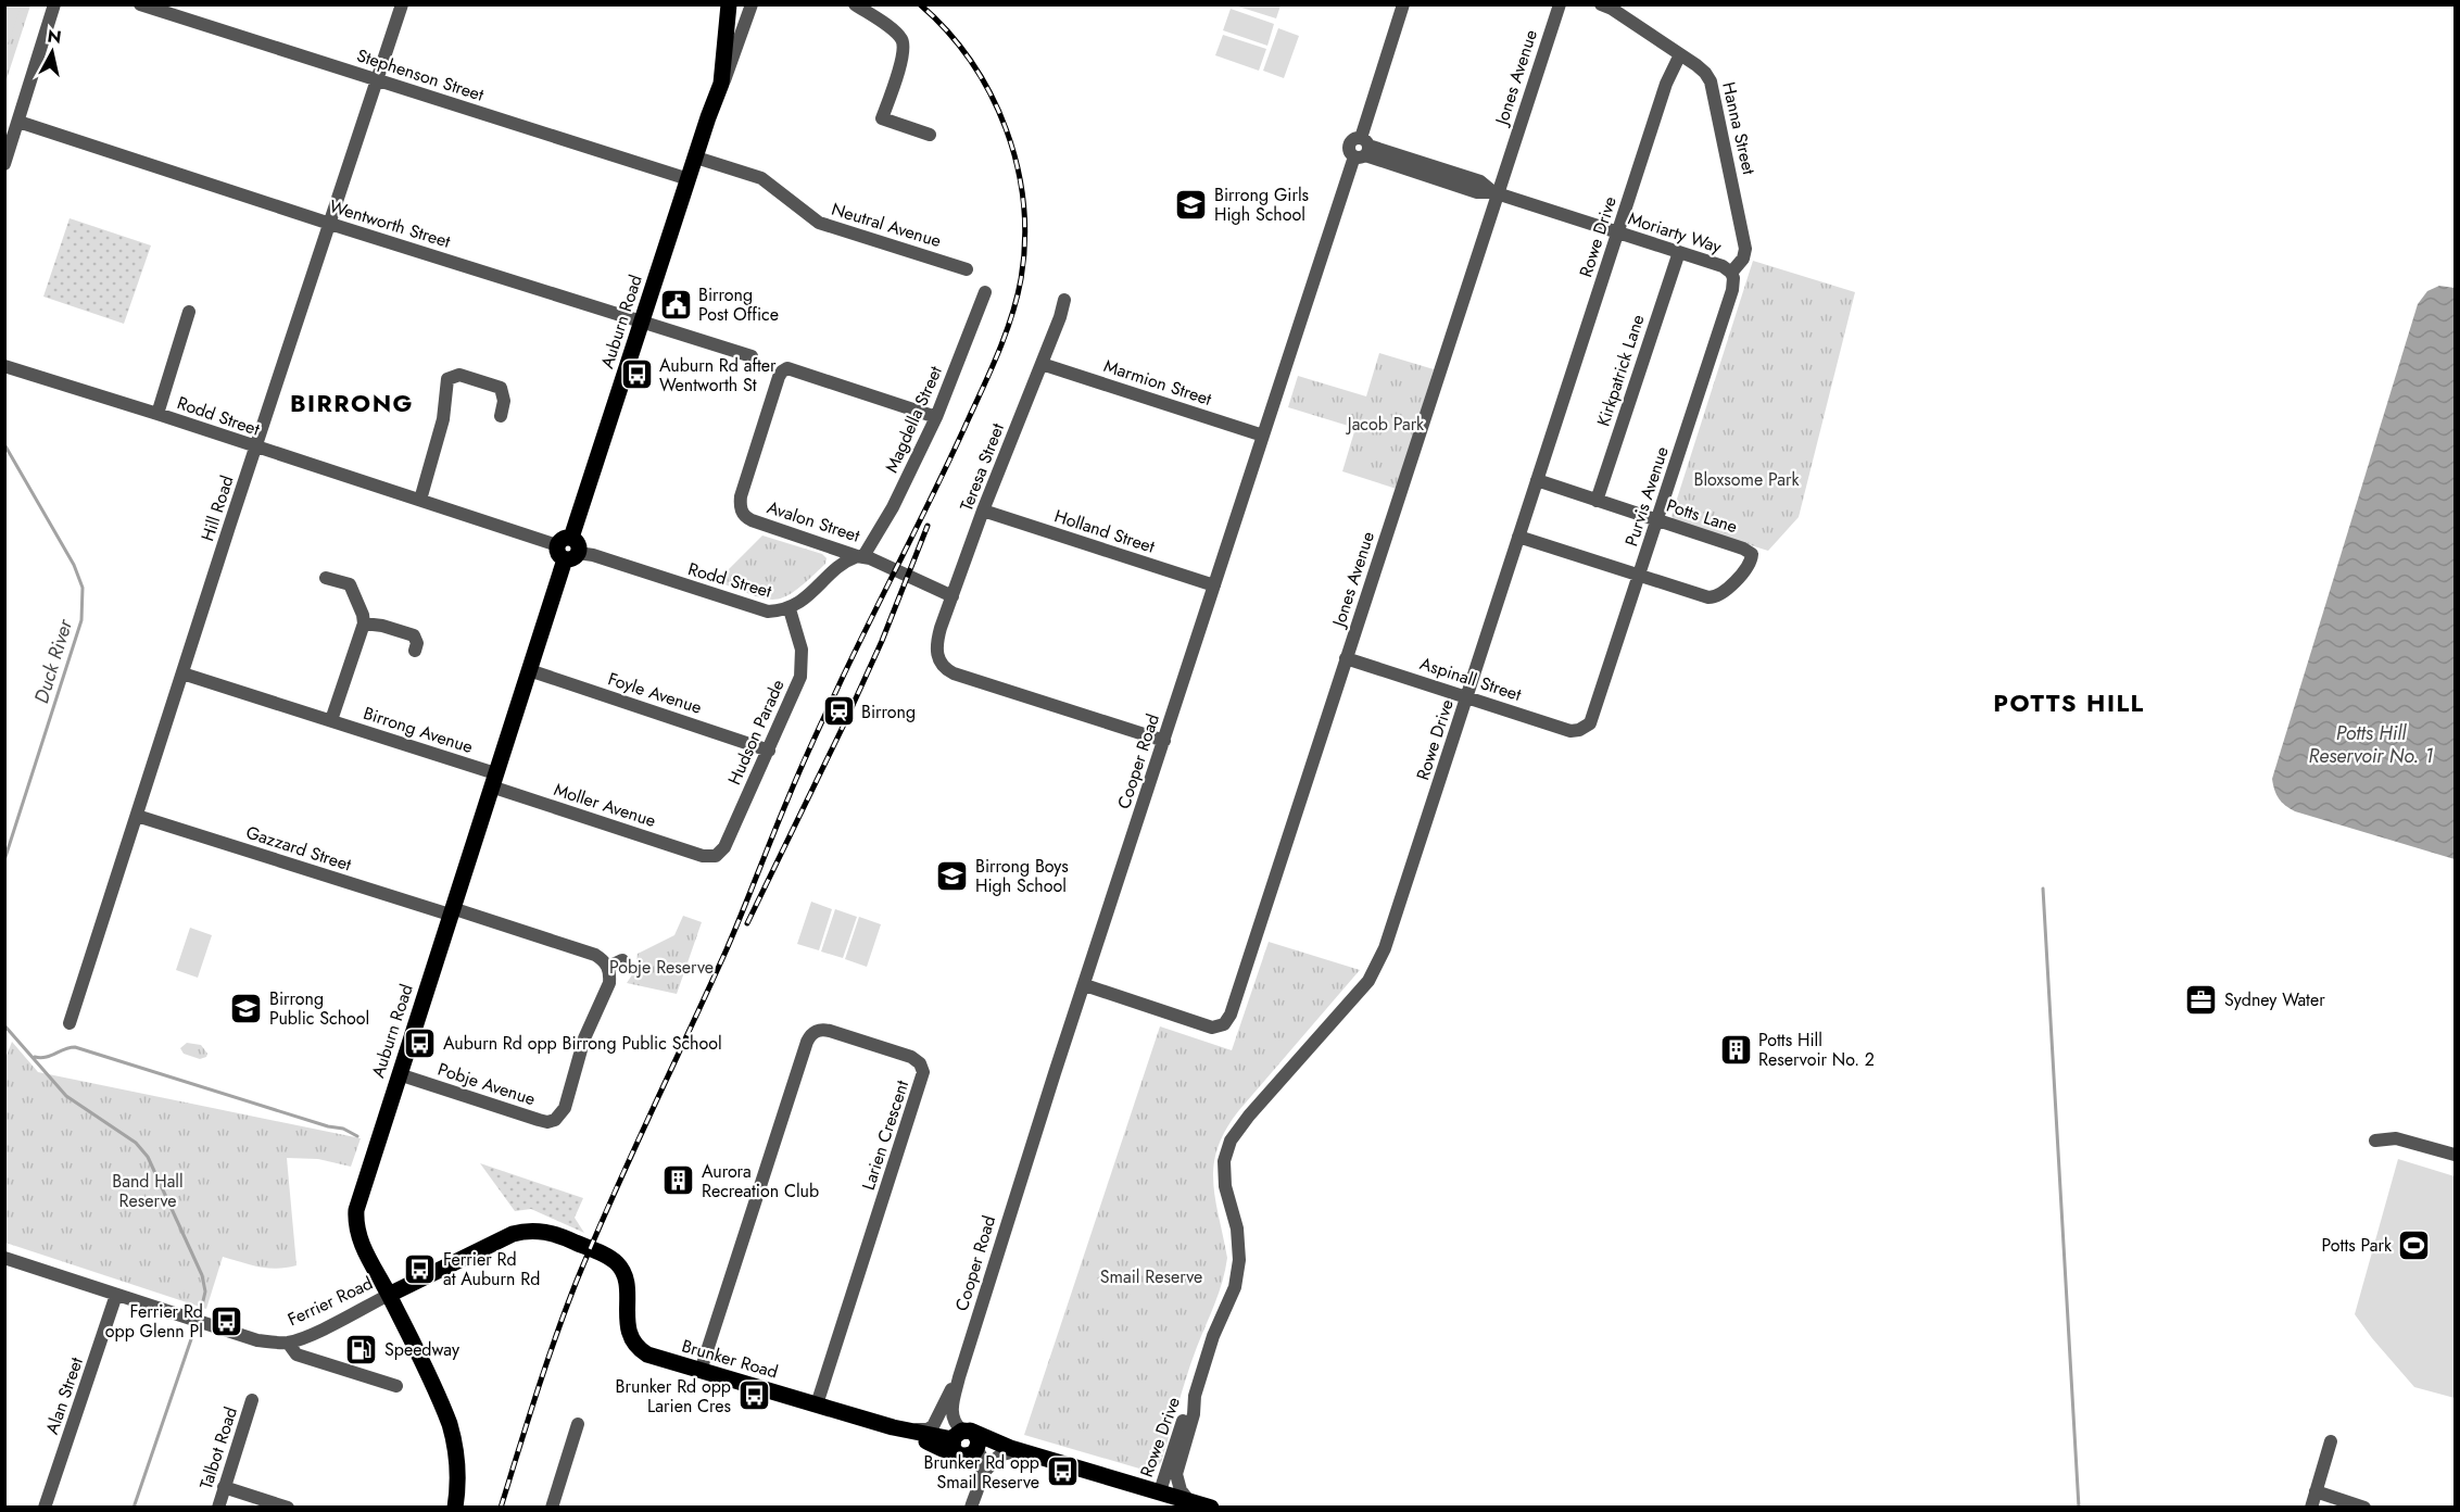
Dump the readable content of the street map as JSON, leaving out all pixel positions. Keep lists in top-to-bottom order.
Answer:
{
  "streets": {
    "main road": ["Auburn Road", "Ferrier Road", "Brunker Road"],
    "street": [
      "Stephenson Street",
      "Jones Avenue",
      "Hanna Street",
      "Wentworth Street",
      "Neutral Avenue",
      "Moriarty Way",
      "Rowe Drive",
      "Kirkpatrick Lane",
      "Marmion Street",
      "Rodd Street",
      "Magdella Street",
      "Teresa Street",
      "Purvis Avenue",
      "Hill Road",
      "Potts Lane",
      "Avalon Street",
      "Holland Street",
      "Aspinall Street",
      "Foyle Avenue",
      "Birrong Avenue",
      "Hudson Parade",
      "Cooper Road",
      "Moller Avenue",
      "Gazzard Street",
      "Pobje Avenue",
      "Larien Crescent",
      "Alan Street",
      "Talbot Road"
    ]
  },
  "crossings": [
    ["Stephenson Street", "Auburn Road"],
    ["Stephenson Street", "Hill Road"],
    ["Jones Avenue", "Moriarty Way"],
    ["Jones Avenue", "Aspinall Street"],
    ["Jones Avenue", "Cooper Road"],
    ["Hanna Street", "Moriarty Way"],
    ["Hanna Street", "Rowe Drive"],
    ["Hanna Street", "Purvis Avenue"],
    ["Wentworth Street", "Auburn Road"],
    ["Wentworth Street", "Hill Road"],
    ["Neutral Avenue", "Auburn Road"],
    ["Moriarty Way", "Rowe Drive"],
    ["Moriarty Way", "Kirkpatrick Lane"],
    ["Moriarty Way", "Purvis Avenue"],
    ["Moriarty Way", "Cooper Road"],
    ["Rowe Drive", "Potts Lane"],
    ["Rowe Drive", "Aspinall Street"],
    ["Rowe Drive", "Brunker Road"],
    ["Auburn Road", "Rodd Street"],
    ["Auburn Road", "Foyle Avenue"],
    ["Auburn Road", "Birrong Avenue"],
    ["Auburn Road", "Moller Avenue"],
    ["Auburn Road", "Gazzard Street"],
    ["Auburn Road", "Pobje Avenue"],
    ["Auburn Road", "Ferrier Road"],
    ["Kirkpatrick Lane", "Potts Lane"],
    ["Marmion Street", "Teresa Street"],
    ["Marmion Street", "Cooper Road"],
    ["Rodd Street", "Magdella Street"],
    ["Rodd Street", "Hill Road"],
    ["Rodd Street", "Avalon Street"],
    ["Rodd Street", "Hudson Parade"],
    ["Magdella Street", "Avalon Street"],
    ["Teresa Street", "Avalon Street"],
    ["Teresa Street", "Holland Street"],
    ["Teresa Street", "Cooper Road"],
    ["Purvis Avenue", "Potts Lane"],
    ["Purvis Avenue", "Aspinall Street"],
    ["Hill Road", "Birrong Avenue"],
    ["Hill Road", "Gazzard Street"],
    ["Holland Street", "Cooper Road"],
    ["Foyle Avenue", "Hudson Parade"],
    ["Birrong Avenue", "Moller Avenue"],
    ["Hudson Parade", "Moller Avenue"],
    ["Larien Crescent", "Brunker Road"],
    ["Ferrier Road", "Brunker Road"],
    ["Ferrier Road", "Alan Street"]
  ],
  "districts": ["BIRRONG", "POTTS HILL"],
  "water": ["Duck River", "Potts Hill Reservoir No. 1"],
  "parks": [
    "Jacob Park",
    "Bloxsome Park",
    "Pobje Reserve",
    "Band Hall Reserve",
    "Smail Reserve"
  ],
  "places": {
    "school or university": ["Birrong Girls High School", "Birrong Boys High School", "Birrong Public School"],
    "public building": ["Birrong Post Office"],
    "bus stop": [
      "Auburn Rd after Wentworth St",
      "Auburn Rd opp Birrong Public School",
      "Ferrier Rd at Auburn Rd",
      "Ferrier Rd opp Glenn Pl",
      "Brunker Rd opp Larien Cres",
      "Brunker Rd opp Smail Reserve"
    ],
    "station": ["Birrong"],
    "office": ["Sydney Water"],
    "building": ["Potts Hill Reservoir No. 2", "Aurora Recreation Club"],
    "sports": ["Potts Park"],
    "fuel station": ["Speedway"]
  },
  "north": "top"
}
